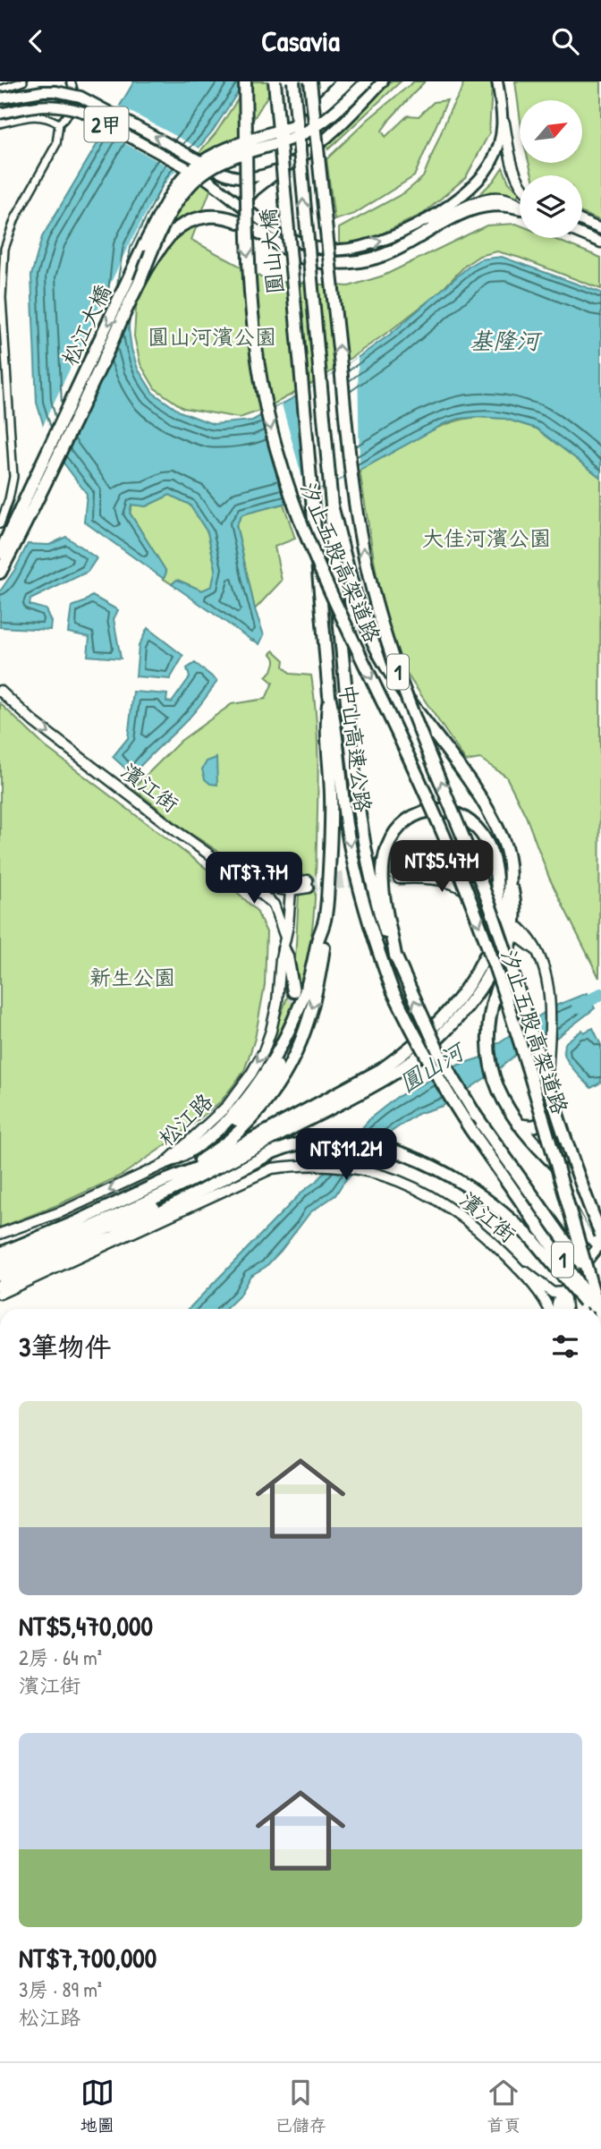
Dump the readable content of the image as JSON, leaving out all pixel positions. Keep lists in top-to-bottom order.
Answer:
{
  "streets": {
    "highway": [
      "圓山大橋",
      "松江大橋",
      "汐止五股高架道路",
      "1",
      "中山高速公路"
    ],
    "main road": ["2甲", "濱江街", "松江路"]
  },
  "crossings": [
    ["圓山大橋", "中山高速公路"],
    ["濱江街", "松江路"]
  ],
  "one_way": ["濱江街"],
  "water": ["基隆河", "圓山河"],
  "parks": ["圓山河濱公園", "大佳河濱公園", "新生公園"],
  "north": "top right",
  "page": {
    "header": "Casavia",
    "price": ["NT$5.47M", "NT$7.7M", "NT$11.2M"],
    "heading": "3筆物件",
    "list": [
      {
        "name": "NT$5,470,000",
        "note": "2房 · 64 m² · 濱江街"
      },
      {
        "name": "NT$7,700,000",
        "note": "3房 · 89 m² · 松江路"
      }
    ],
    "tabs": ["地圖", "已儲存", "首頁"]
  }
}
